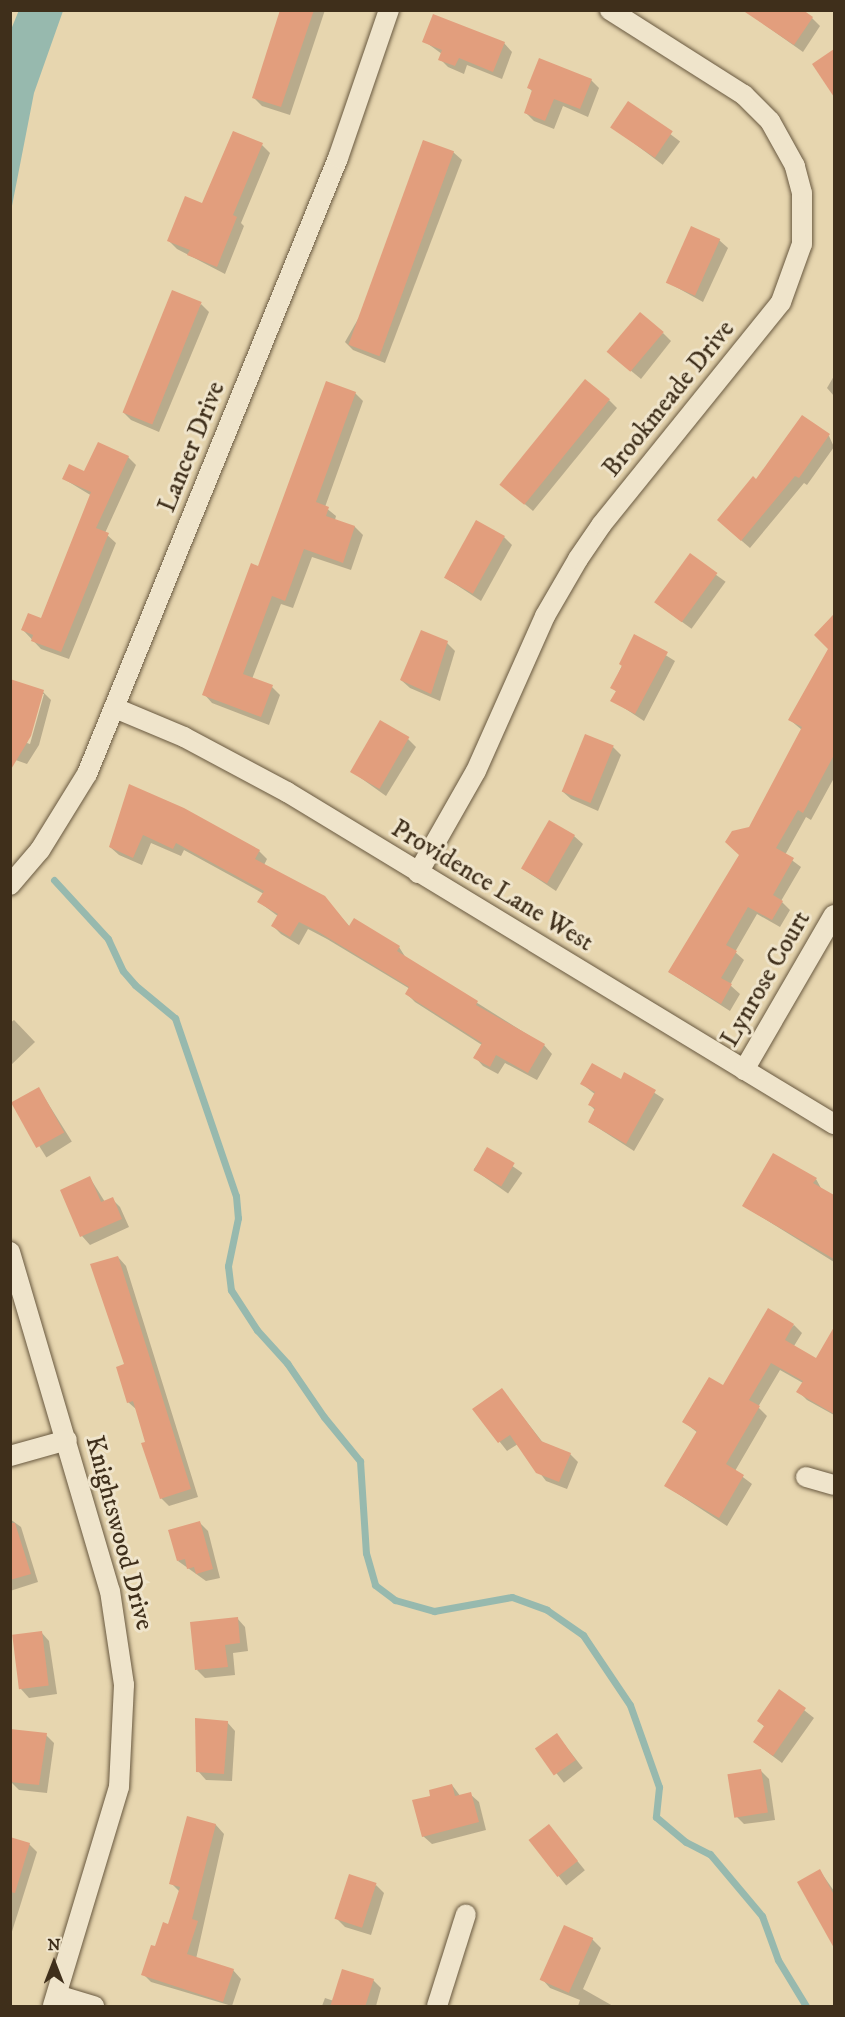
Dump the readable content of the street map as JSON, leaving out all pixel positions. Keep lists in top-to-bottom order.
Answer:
{
  "streets": {
    "street": [
      "Brookmeade Drive",
      "Lancer Drive",
      "Providence Lane West",
      "Lynrose Court",
      "Knightswood Drive"
    ]
  },
  "crossings": [
    ["Brookmeade Drive", "Providence Lane West"],
    ["Lancer Drive", "Providence Lane West"],
    ["Providence Lane West", "Lynrose Court"]
  ],
  "north": "top"
}
